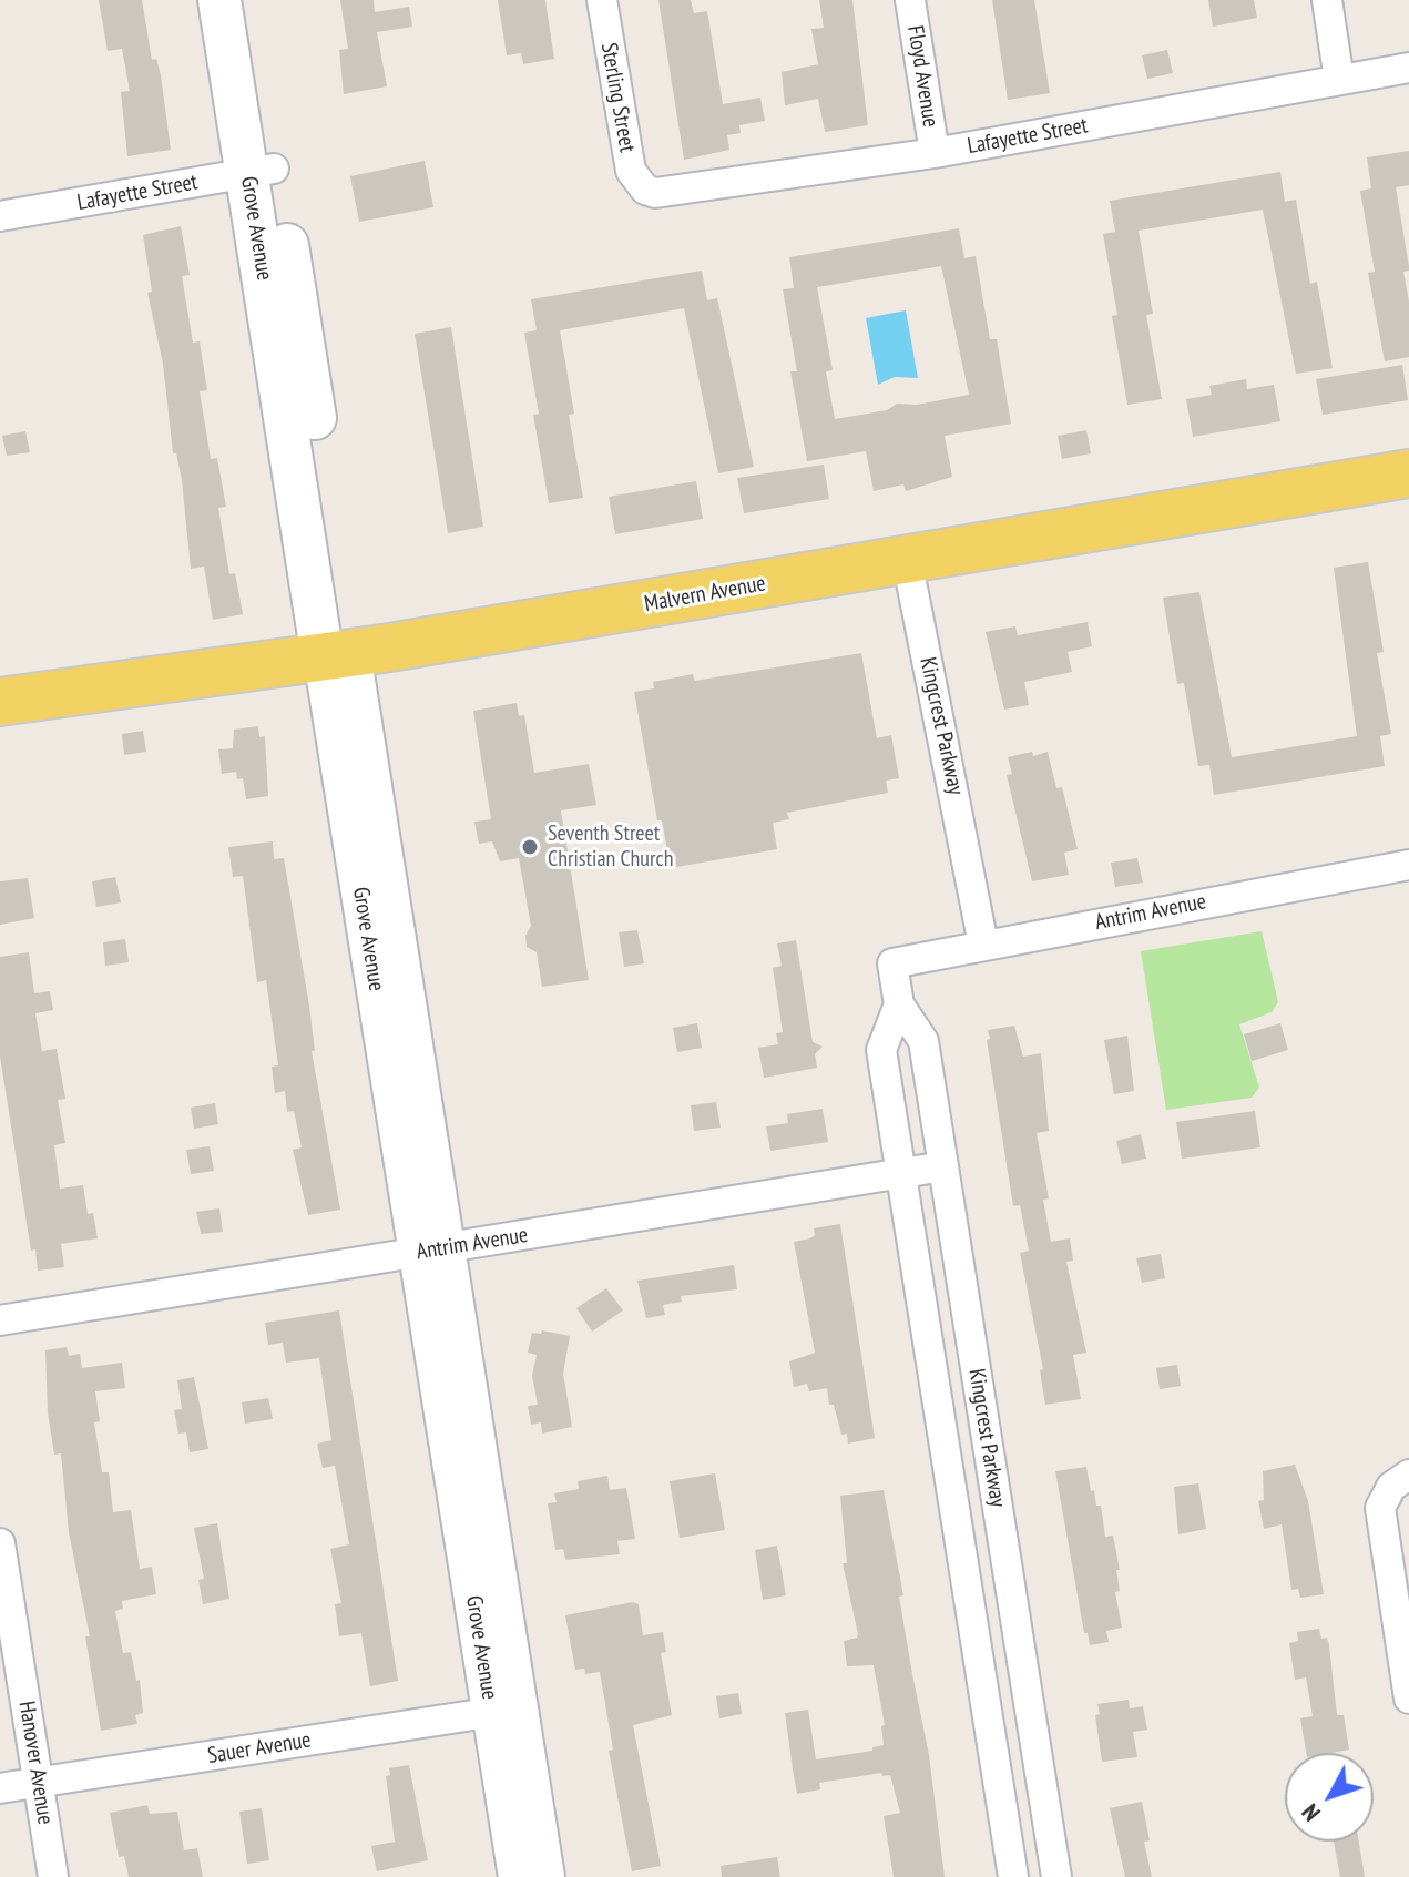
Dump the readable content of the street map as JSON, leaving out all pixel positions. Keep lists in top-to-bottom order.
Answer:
{
  "streets": {
    "main road": ["Grove Avenue", "Malvern Avenue"],
    "street": [
      "Floyd Avenue",
      "Sterling Street",
      "Lafayette Street",
      "Kingcrest Parkway",
      "Antrim Avenue",
      "Sauer Avenue",
      "Hanover Avenue"
    ]
  },
  "crossings": [
    ["Floyd Avenue", "Lafayette Street"],
    ["Sterling Street", "Lafayette Street"],
    ["Lafayette Street", "Grove Avenue"],
    ["Grove Avenue", "Malvern Avenue"],
    ["Grove Avenue", "Antrim Avenue"],
    ["Grove Avenue", "Sauer Avenue"],
    ["Malvern Avenue", "Kingcrest Parkway"],
    ["Kingcrest Parkway", "Antrim Avenue"],
    ["Sauer Avenue", "Hanover Avenue"]
  ],
  "places": ["Seventh Street Christian Church"],
  "north": "bottom left"
}
